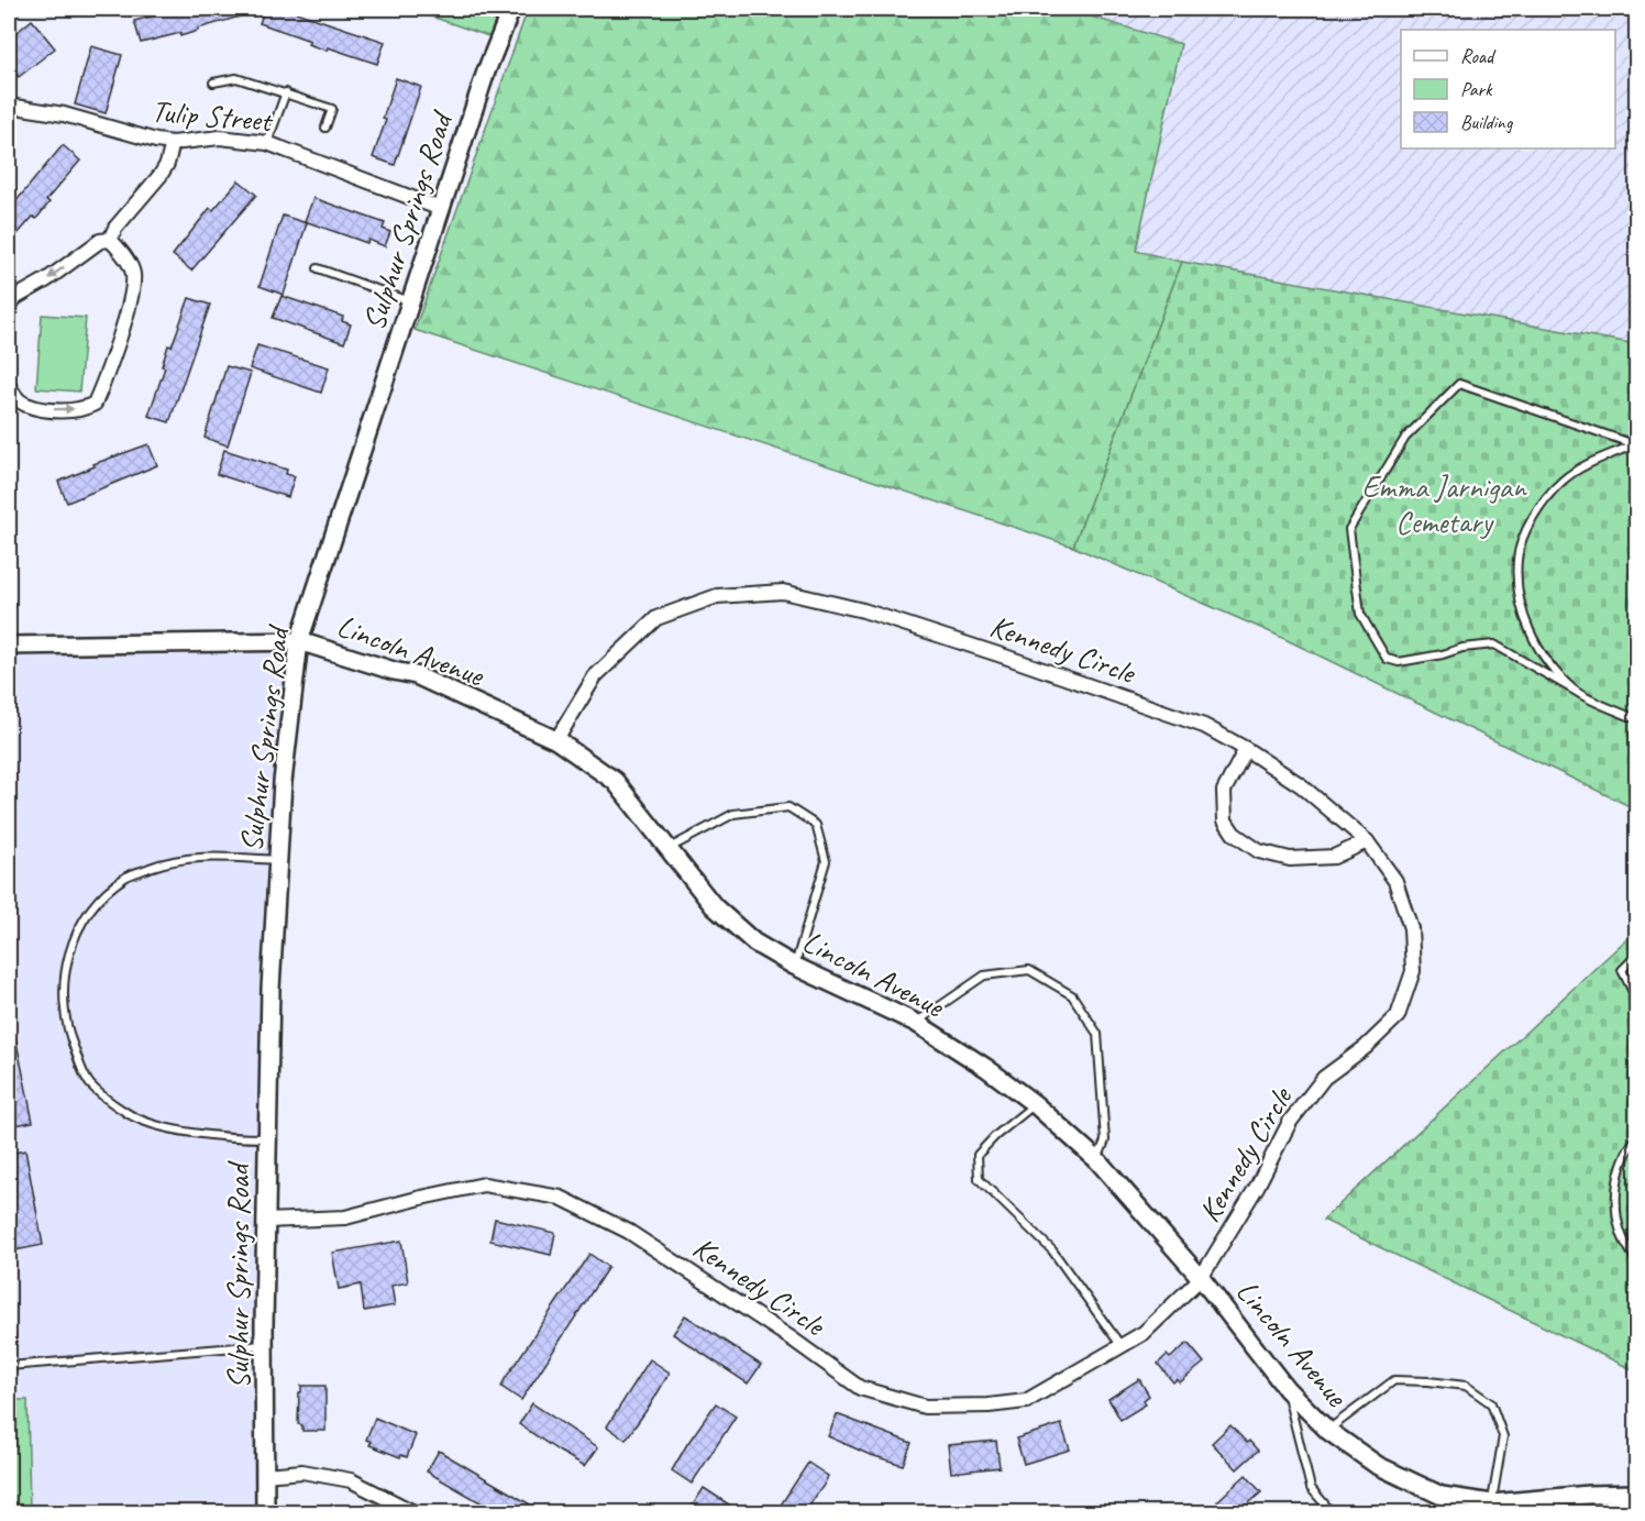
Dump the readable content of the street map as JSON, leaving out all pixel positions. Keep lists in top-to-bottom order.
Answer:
{
  "streets": {
    "street": [
      "Tulip Street",
      "Sulphur Springs Road",
      "Kennedy Circle",
      "Lincoln Avenue"
    ]
  },
  "crossings": [
    ["Tulip Street", "Sulphur Springs Road"],
    ["Sulphur Springs Road", "Kennedy Circle"],
    ["Sulphur Springs Road", "Lincoln Avenue"],
    ["Kennedy Circle", "Lincoln Avenue"]
  ],
  "parks": ["Emma Jarnigan Cemetary"],
  "legend": ["Road", "Park", "Building"]
}
